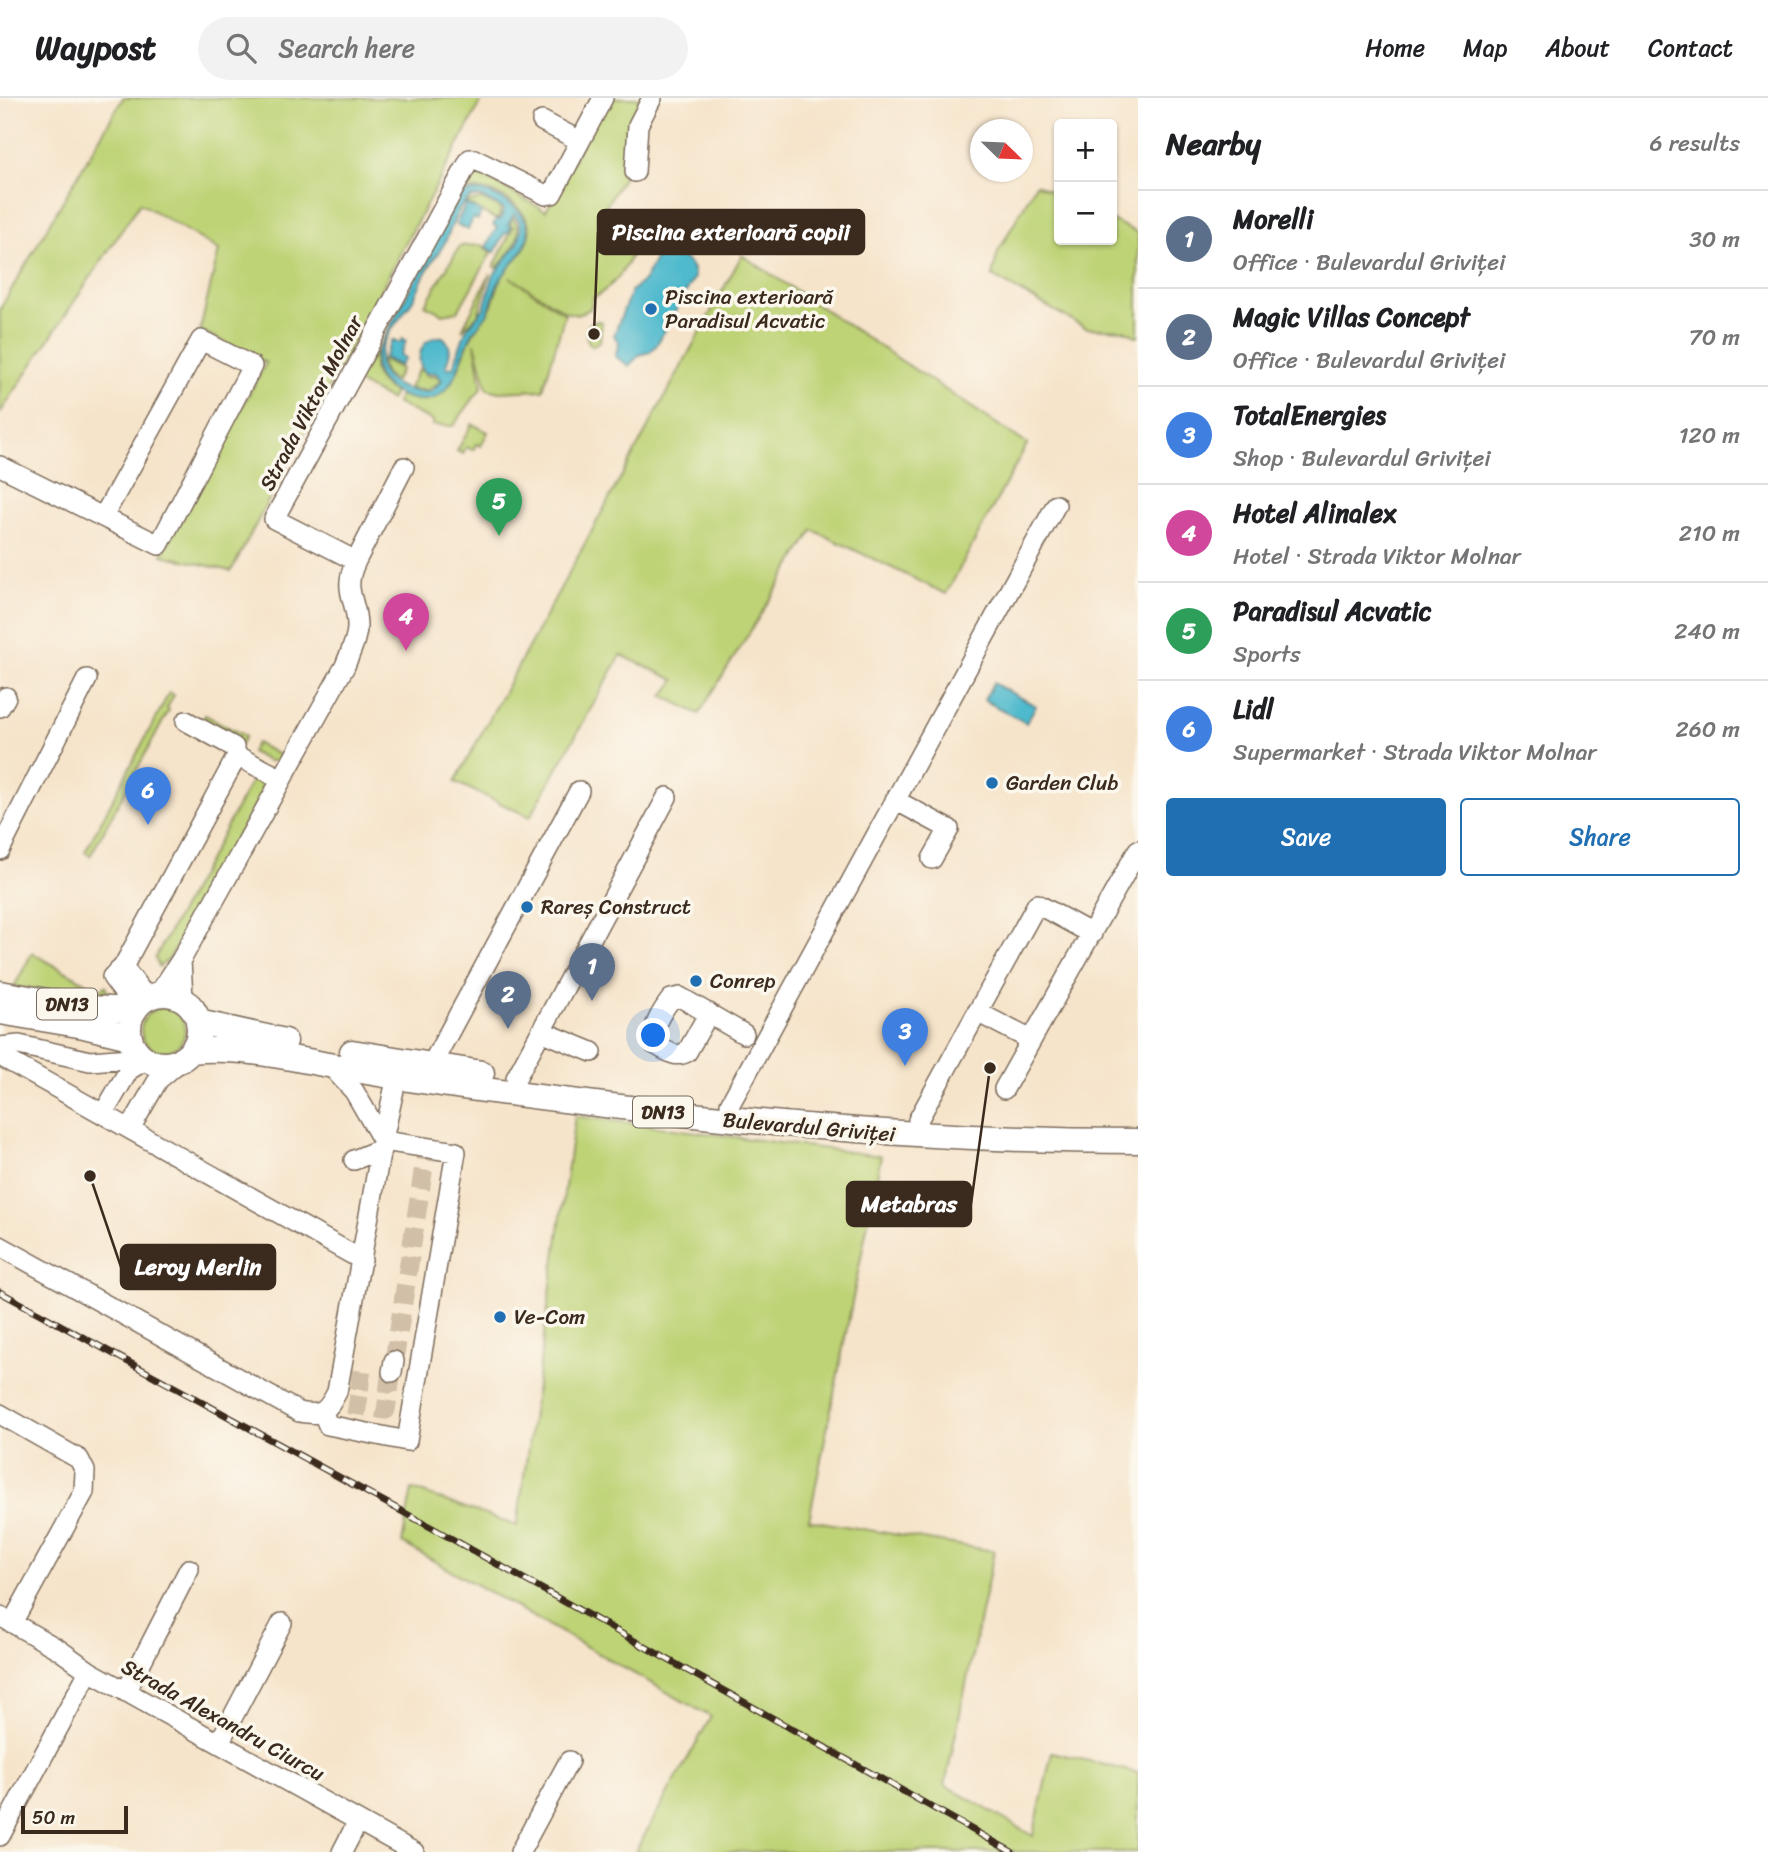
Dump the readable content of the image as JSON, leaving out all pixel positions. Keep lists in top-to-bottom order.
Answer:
{
  "streets": {
    "main road": ["DN13", "Bulevardul Griviței"],
    "street": ["Strada Viktor Molnar", "Strada Alexandru Ciurcu"]
  },
  "crossings": [
    ["DN13", "Bulevardul Griviței"]
  ],
  "places": [
    "Piscina exterioară Paradisul Acvatic",
    "Piscina exterioară copii",
    "Garden Club",
    "Rareș Construct",
    "Conrep",
    "Metabras",
    "Leroy Merlin",
    "Ve-Com"
  ],
  "scale_bar": "50 m",
  "north": "bottom right",
  "page": {
    "header": "Waypost",
    "search": "Search here",
    "nav": [
      "Home",
      "Map",
      "About",
      "Contact"
    ],
    "heading": ["Nearby", "6 results"],
    "map_buttons": ["+", "−"],
    "list": [
      {
        "mark": "1",
        "name": "Morelli",
        "note": "Office · Bulevardul Griviței",
        "value": "30 m"
      },
      {
        "mark": "2",
        "name": "Magic Villas Concept",
        "note": "Office · Bulevardul Griviței",
        "value": "70 m"
      },
      {
        "mark": "3",
        "name": "TotalEnergies",
        "note": "Shop · Bulevardul Griviței",
        "value": "120 m"
      },
      {
        "mark": "4",
        "name": "Hotel Alinalex",
        "note": "Hotel · Strada Viktor Molnar",
        "value": "210 m"
      },
      {
        "mark": "5",
        "name": "Paradisul Acvatic",
        "note": "Sports",
        "value": "240 m"
      },
      {
        "mark": "6",
        "name": "Lidl",
        "note": "Supermarket · Strada Viktor Molnar",
        "value": "260 m"
      }
    ],
    "pins": [
      "5",
      "4",
      "6",
      "1",
      "2",
      "3"
    ],
    "buttons": ["Save", "Share"],
    "scale": "50 m"
  }
}
